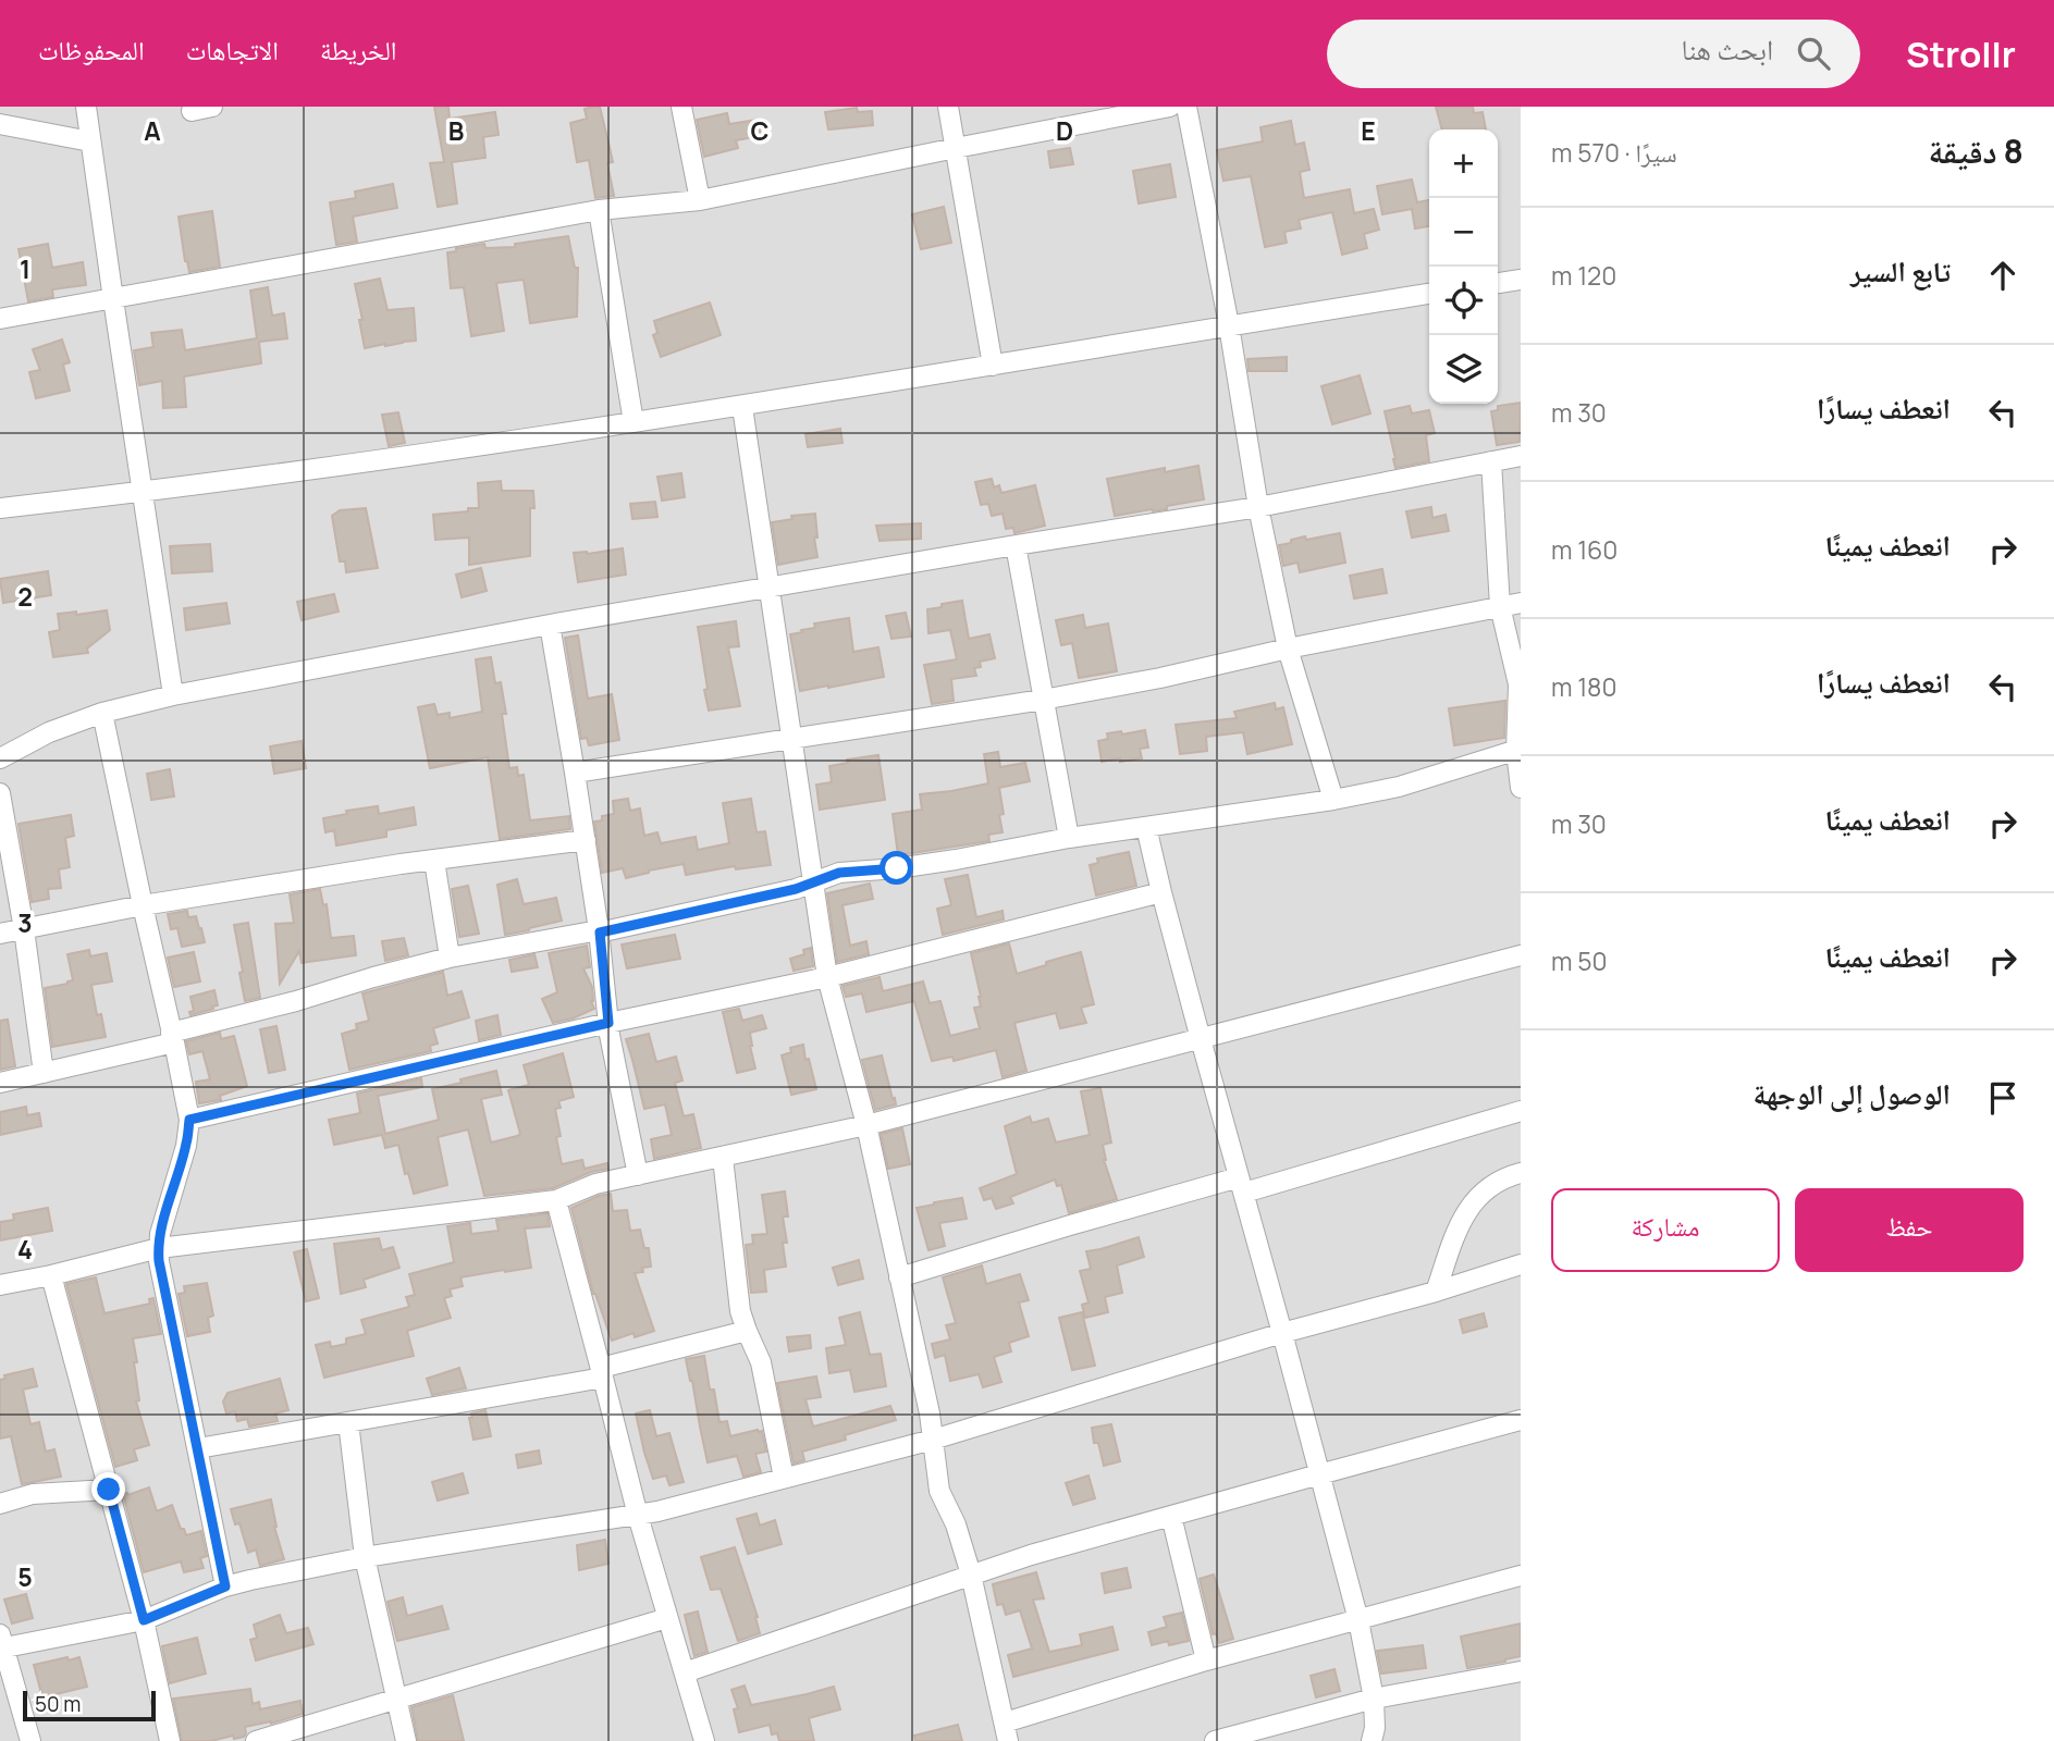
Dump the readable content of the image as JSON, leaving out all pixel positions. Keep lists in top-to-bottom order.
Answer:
{
  "scale_bar": "50 m",
  "page": {
    "header": "Strollr",
    "search": "ابحث هنا",
    "nav": ["الخريطة", "الاتجاهات", "المحفوظات"],
    "heading": ["8 دقيقة", "سيرًا · 570 m"],
    "map_buttons": ["+", "−"],
    "list": [
      ["تابع السير", "120 m"],
      ["انعطف يسارًا", "30 m"],
      ["انعطف يمينًا", "160 m"],
      ["انعطف يسارًا", "180 m"],
      ["انعطف يمينًا", "30 m"],
      ["انعطف يمينًا", "50 m"],
      "الوصول إلى الوجهة"
    ],
    "buttons": ["حفظ", "مشاركة"],
    "scale": "50 m"
  },
  "grid": {
    "columns": [
      "A",
      "B",
      "C",
      "D",
      "E"
    ],
    "rows": [
      "1",
      "2",
      "3",
      "4",
      "5"
    ]
  }
}
